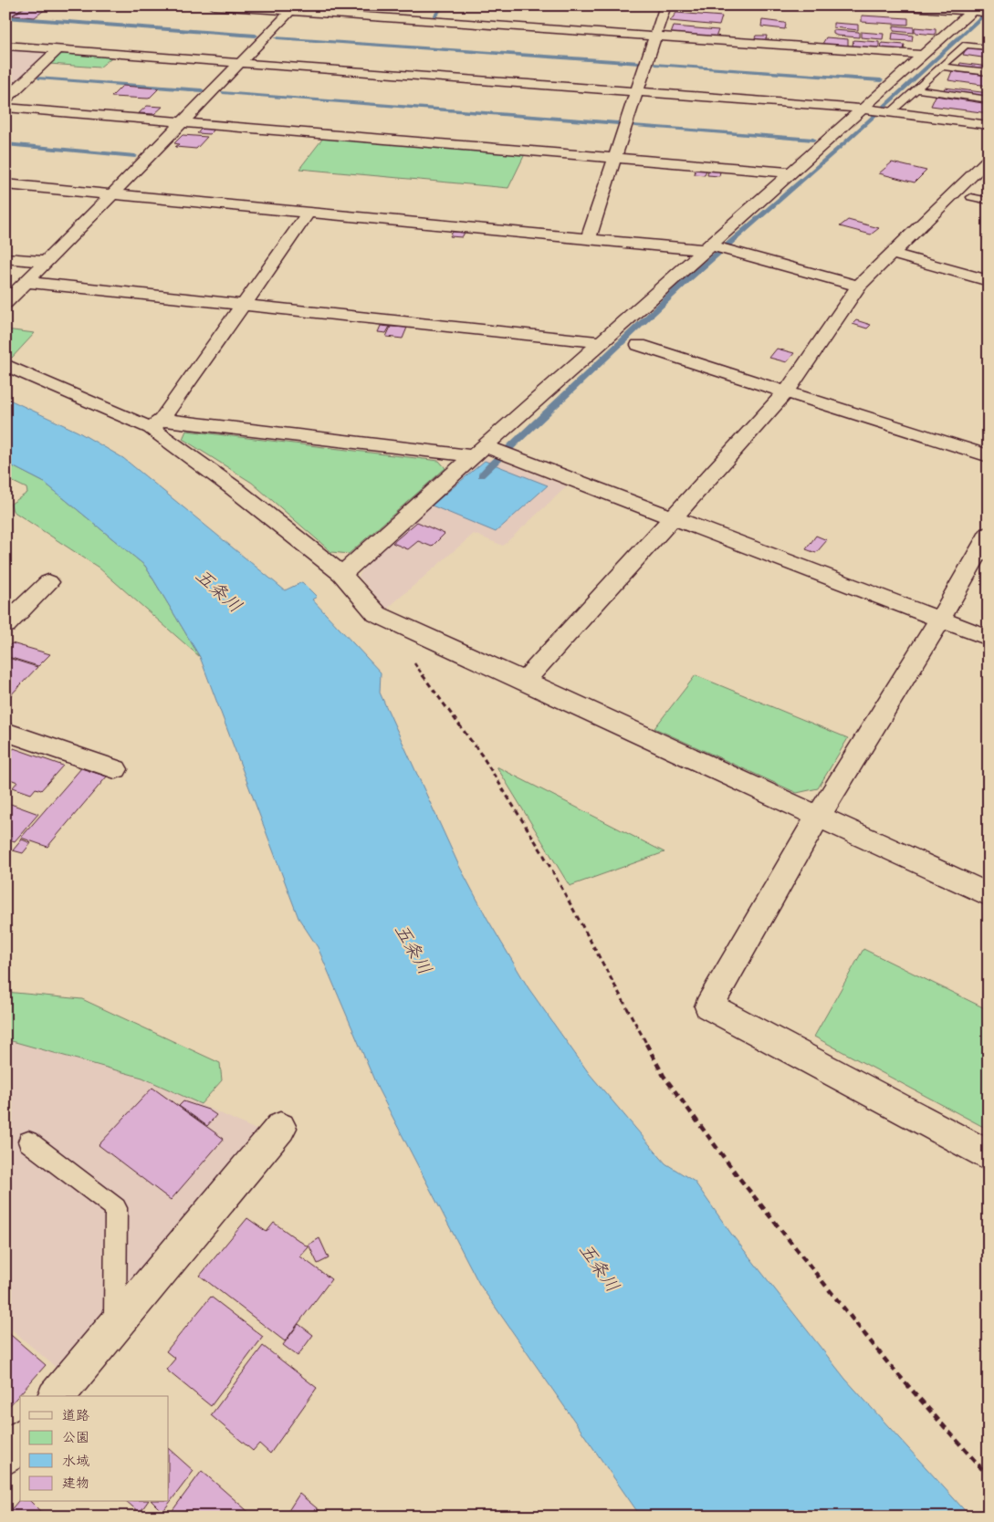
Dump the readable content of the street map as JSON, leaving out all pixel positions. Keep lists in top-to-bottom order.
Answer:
{
  "water": ["五条川"],
  "legend": [
    "道路",
    "公園",
    "水域",
    "建物"
  ]
}
